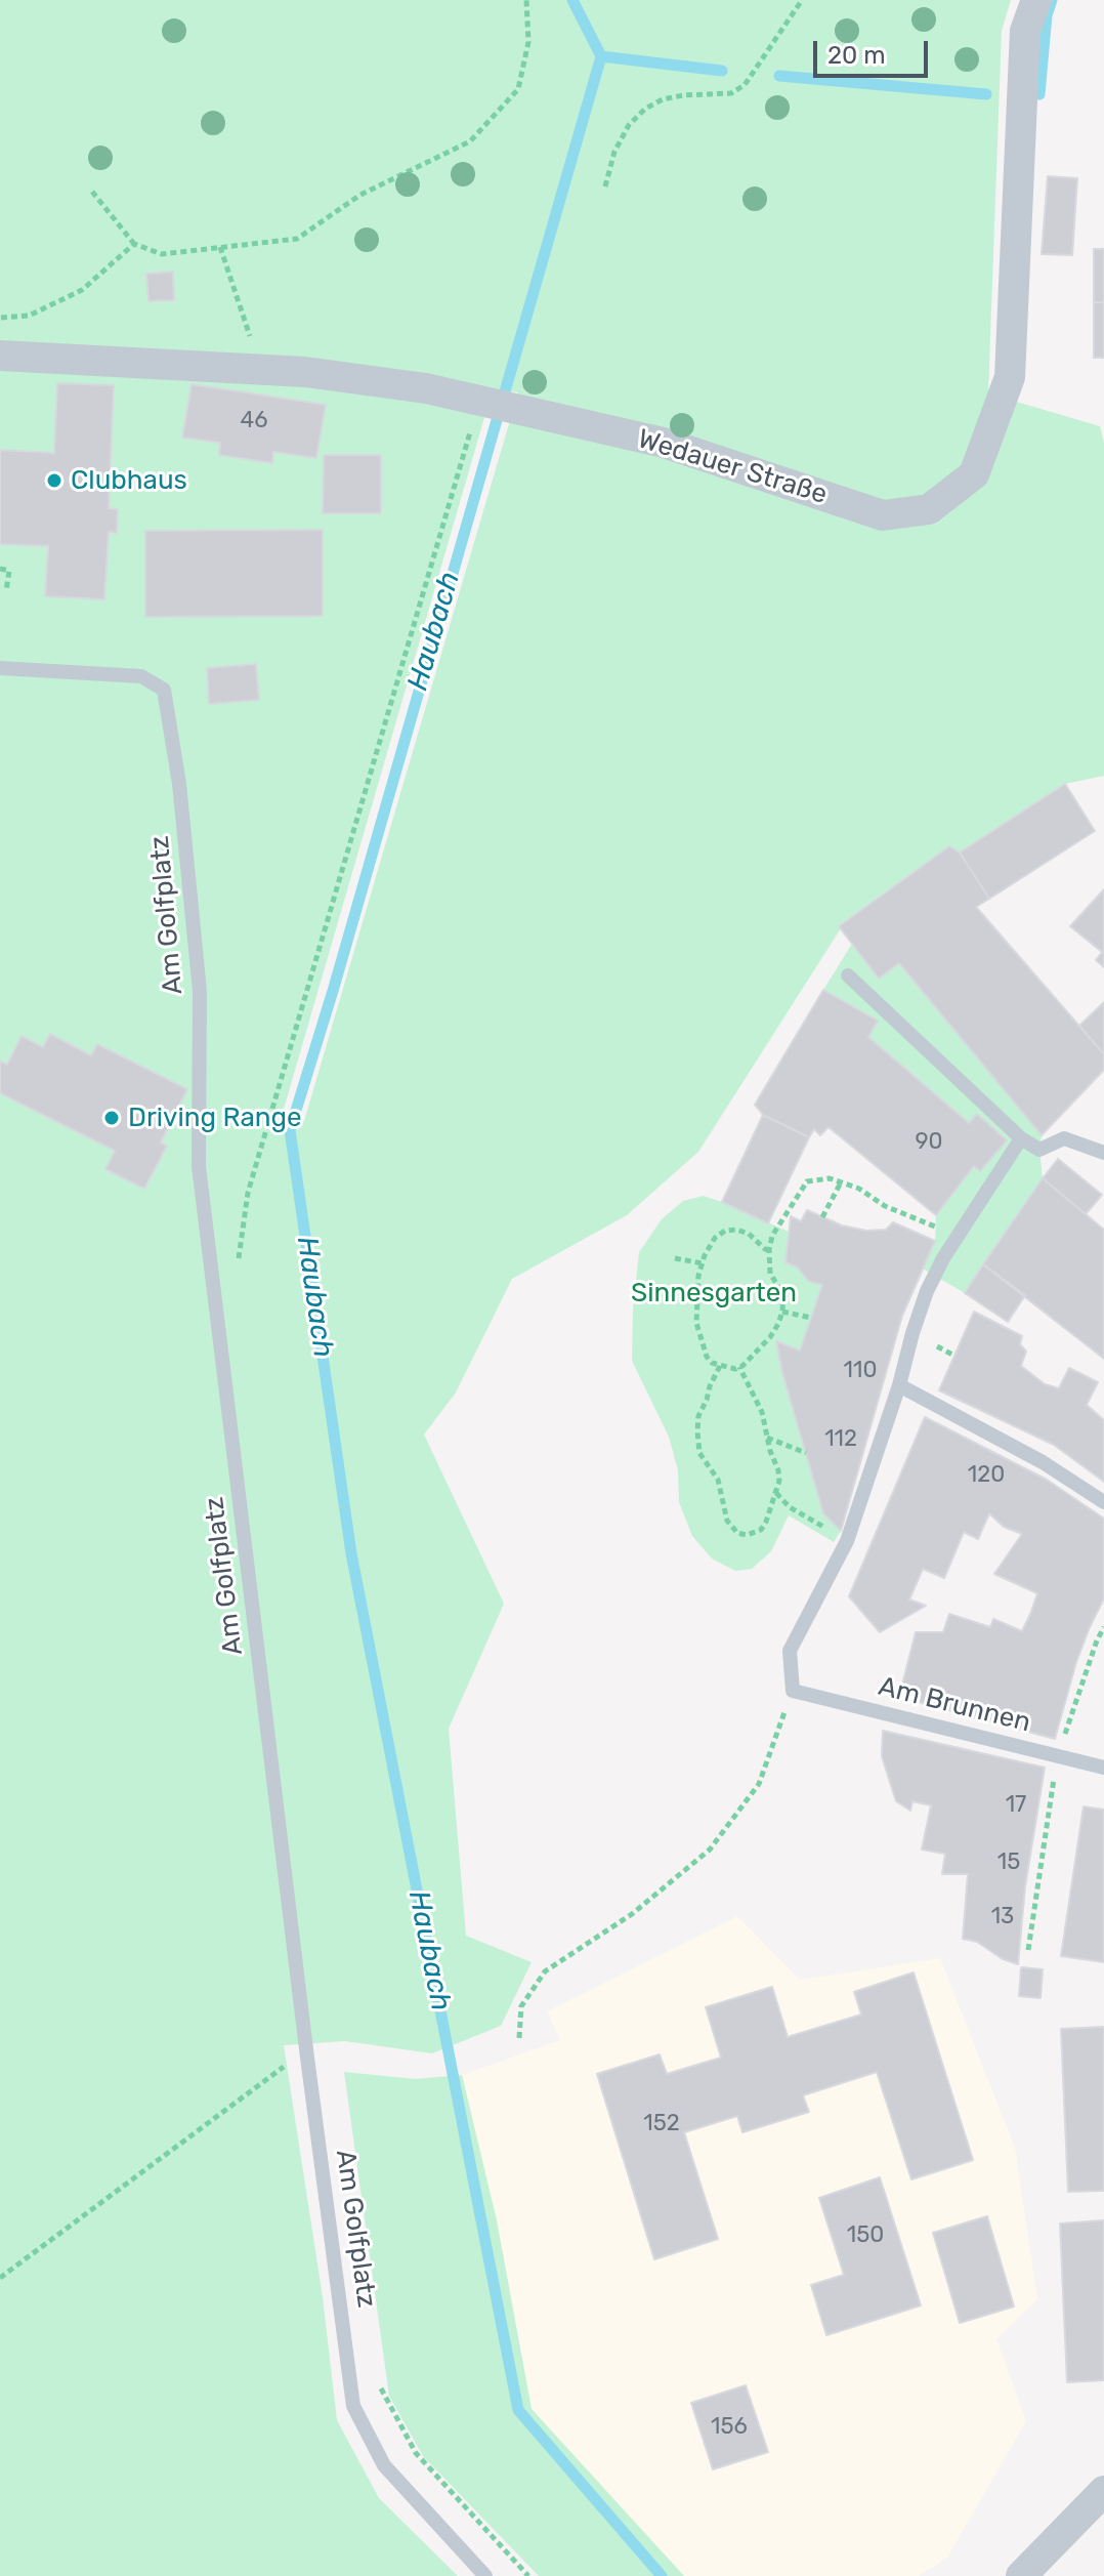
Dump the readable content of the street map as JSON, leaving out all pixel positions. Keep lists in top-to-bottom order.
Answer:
{
  "streets": {
    "street": ["Wedauer Straße"],
    "lane": ["Am Golfplatz", "Am Brunnen"]
  },
  "water": ["Haubach"],
  "parks": ["Sinnesgarten"],
  "places": ["Clubhaus", "Driving Range"],
  "house_numbers": [
    "46",
    "90",
    "110",
    "112",
    "120",
    "17",
    "15",
    "13",
    "152",
    "150",
    "156"
  ],
  "scale_bar": "20 m"
}
